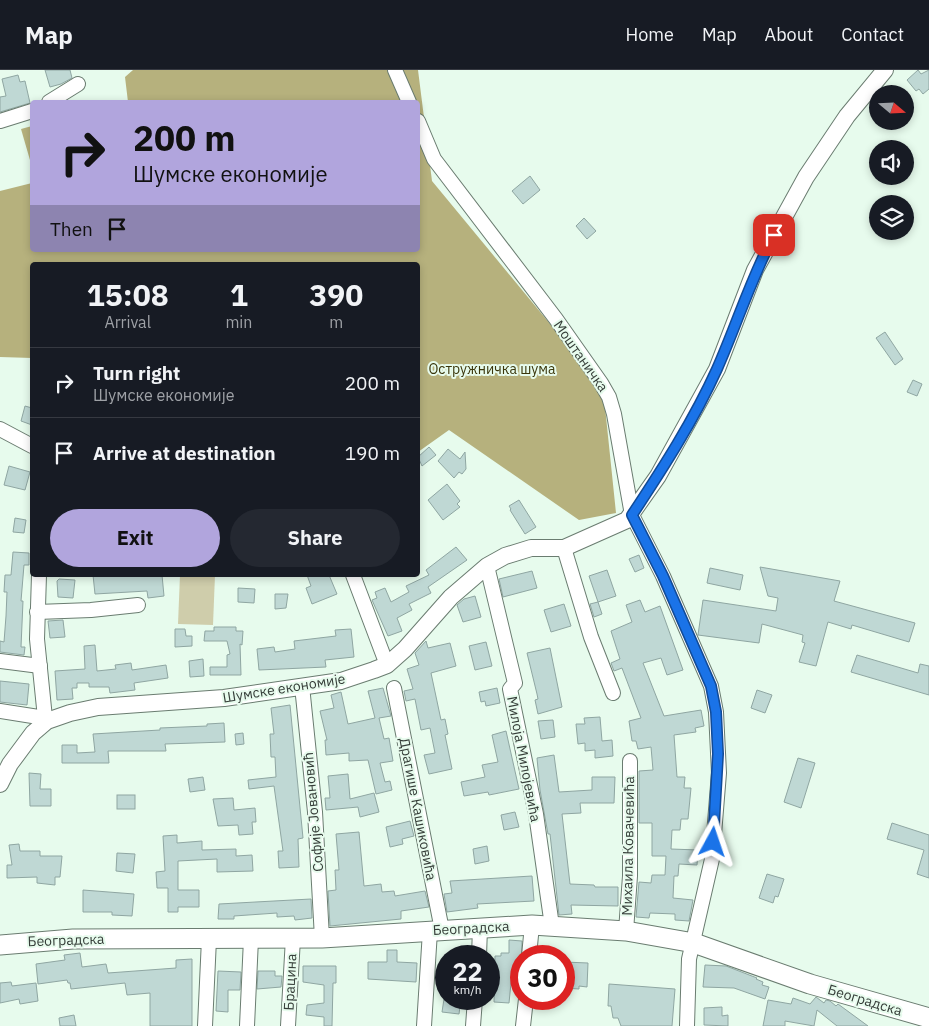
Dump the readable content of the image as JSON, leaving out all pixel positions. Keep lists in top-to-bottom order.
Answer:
{
  "streets": {
    "main road": ["Београдска"],
    "street": [
      "Моштаничка",
      "Шумске економије",
      "Милоја Милојевића",
      "Драгише Кашиковића",
      "Софије Јовановић",
      "Михаила Ковачевића",
      "Брацина"
    ]
  },
  "crossings": [
    ["Моштаничка", "Шумске економије"],
    ["Моштаничка", "Београдска"],
    ["Шумске економије", "Милоја Милојевића"],
    ["Шумске економије", "Софије Јовановић"],
    ["Милоја Милојевића", "Београдска"],
    ["Драгише Кашиковића", "Београдска"],
    ["Софије Јовановић", "Београдска"],
    ["Михаила Ковачевића", "Београдска"],
    ["Београдска", "Брацина"]
  ],
  "parks": ["Остружничка шума"],
  "north": "right",
  "page": {
    "header": "Map",
    "nav": [
      "Home",
      "Map",
      "About",
      "Contact"
    ],
    "turn": ["200 m", "Шумске економије"],
    "then": "Then",
    "eta": [
      "15:08",
      "Arrival",
      "1",
      "min",
      "390",
      "m"
    ],
    "list": [
      {
        "name": "Turn right",
        "note": "Шумске економије",
        "value": "200 m"
      },
      {
        "name": "Arrive at destination",
        "value": "190 m"
      }
    ],
    "buttons": ["Exit", "Share"],
    "speed": "22 km/h",
    "limit": "30"
  }
}
